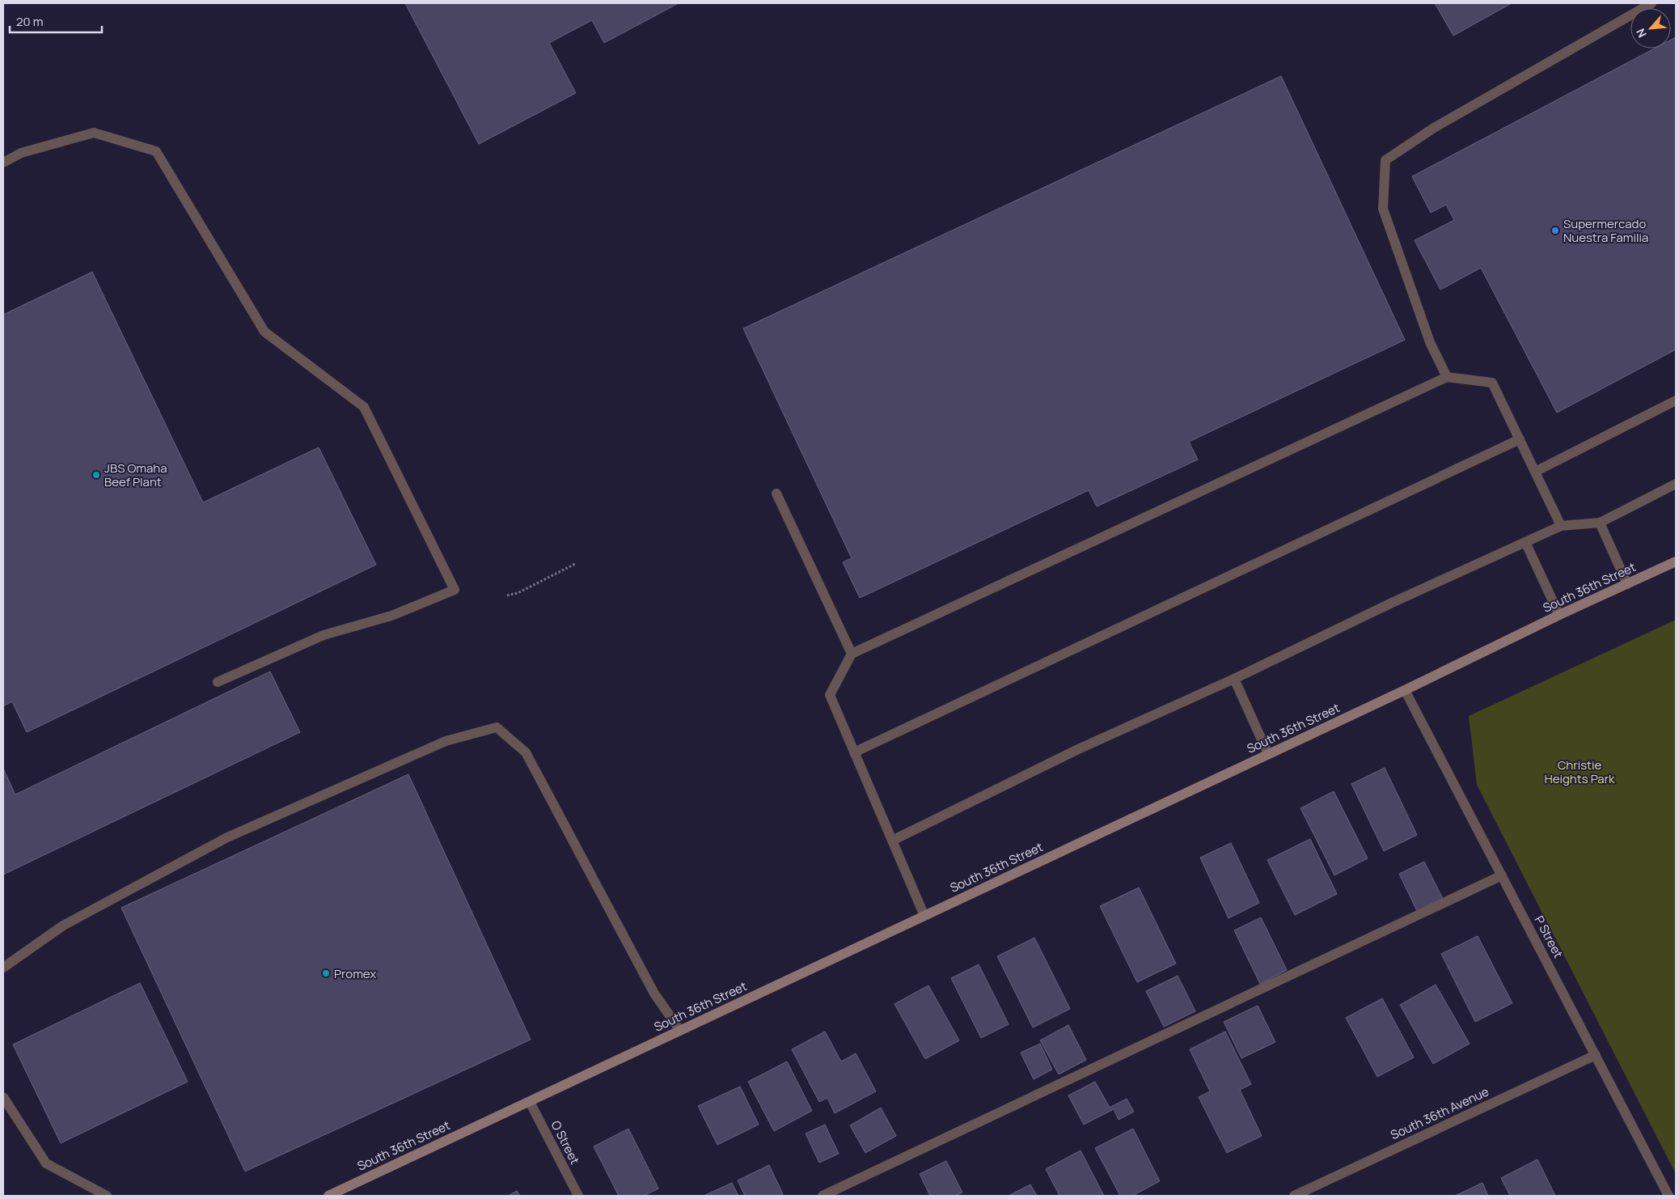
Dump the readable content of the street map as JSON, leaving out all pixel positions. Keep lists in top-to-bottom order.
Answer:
{
  "streets": {
    "main road": ["South 36th Street"],
    "street": ["P Street", "South 36th Avenue", "O Street"]
  },
  "crossings": [
    ["South 36th Street", "P Street"],
    ["South 36th Street", "O Street"],
    ["P Street", "South 36th Avenue"]
  ],
  "parks": ["Christie Heights Park"],
  "places": ["Supermercado Nuestra Familia", "JBS Omaha Beef Plant", "Promex"],
  "scale_bar": "20 m",
  "north": "bottom left"
}
